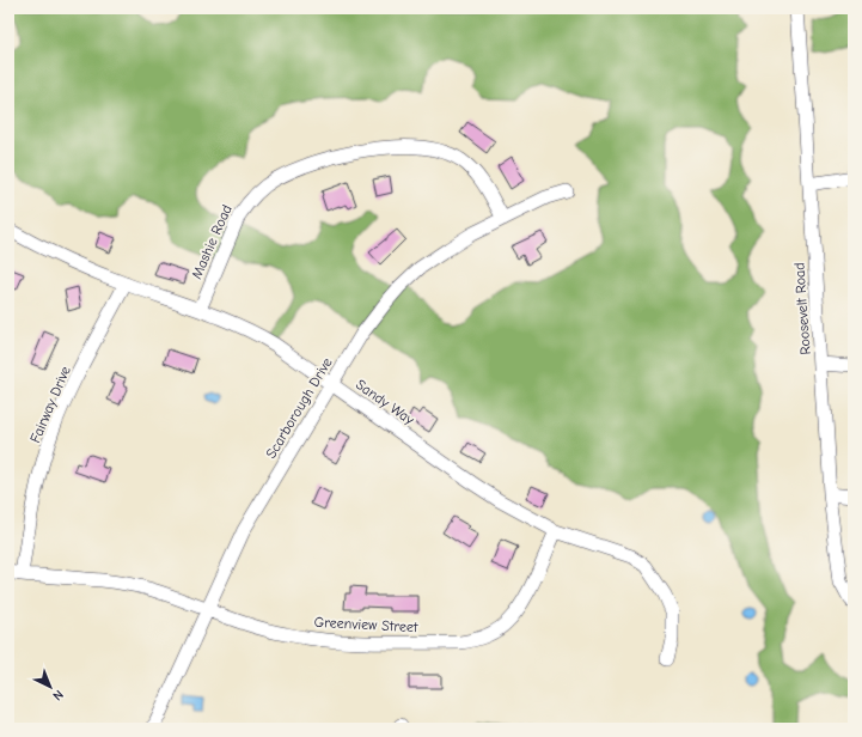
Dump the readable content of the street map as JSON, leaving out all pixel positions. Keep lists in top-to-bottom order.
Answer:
{
  "streets": {
    "street": [
      "Mashie Road",
      "Roosevelt Road",
      "Sandy Way",
      "Fairway Drive",
      "Scarborough Drive",
      "Greenview Street"
    ]
  },
  "crossings": [
    ["Mashie Road", "Sandy Way"],
    ["Mashie Road", "Scarborough Drive"],
    ["Sandy Way", "Fairway Drive"],
    ["Sandy Way", "Scarborough Drive"],
    ["Sandy Way", "Greenview Street"],
    ["Fairway Drive", "Greenview Street"],
    ["Scarborough Drive", "Greenview Street"]
  ],
  "north": "bottom right"
}
